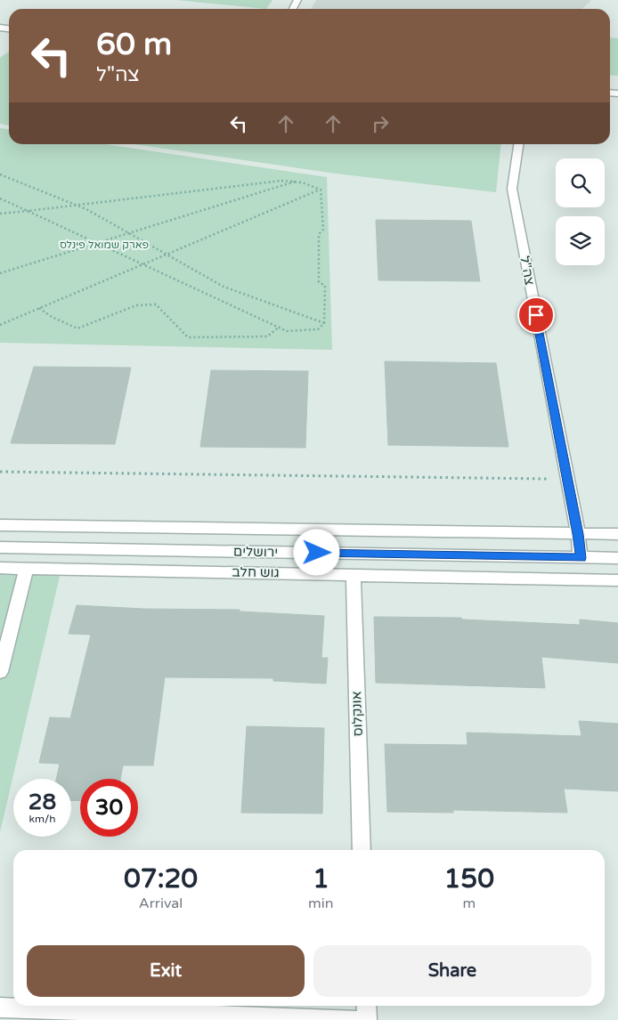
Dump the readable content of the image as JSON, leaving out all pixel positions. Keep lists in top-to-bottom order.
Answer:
{
  "streets": {
    "street": [
      "צה\"ל",
      "ירושלים",
      "גוש חלב",
      "אונקלוס"
    ]
  },
  "crossings": [
    ["צה\"ל", "ירושלים"],
    ["גוש חלב", "אונקלוס"]
  ],
  "parks": ["פארק שמואל פינלס"],
  "page": {
    "turn": ["60 m", "צה\"ל"],
    "speed": "28 km/h",
    "limit": "30",
    "eta": [
      "07:20",
      "Arrival",
      "1",
      "min",
      "150",
      "m"
    ],
    "buttons": ["Exit", "Share"]
  }
}
